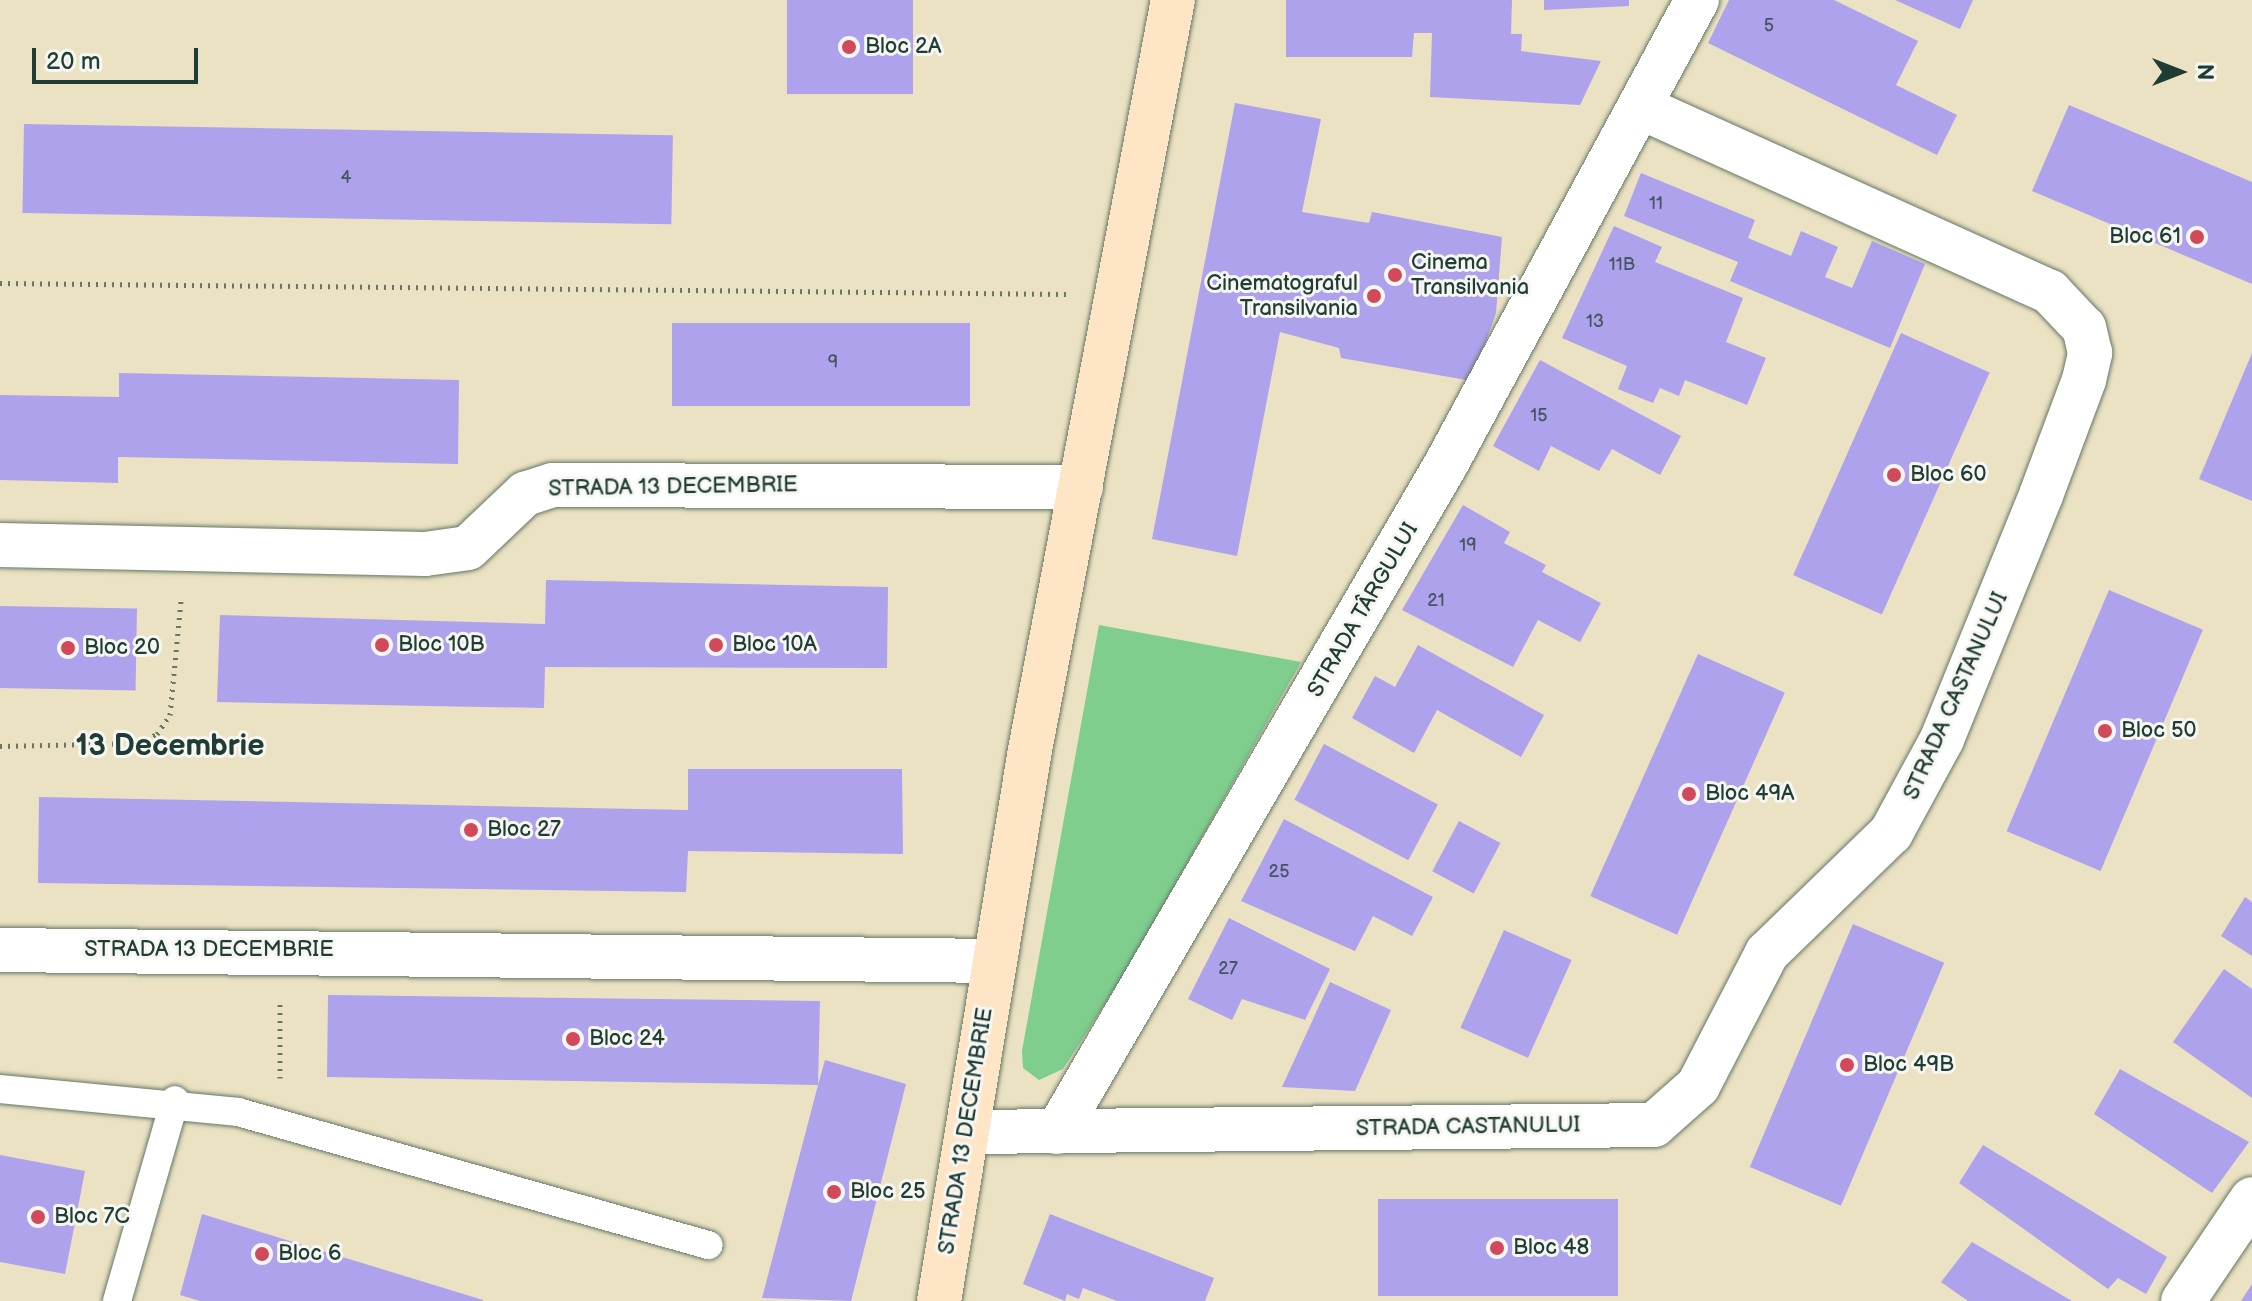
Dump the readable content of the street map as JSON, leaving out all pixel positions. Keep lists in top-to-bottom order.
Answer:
{
  "streets": {
    "street": ["STRADA 13 DECEMBRIE", "STRADA TÂRGULUI", "STRADA CASTANULUI"]
  },
  "crossings": [
    ["STRADA TÂRGULUI", "STRADA CASTANULUI"]
  ],
  "districts": ["13 Decembrie"],
  "places": [
    "Bloc 2A",
    "Bloc 61",
    "Cinema Transilvania",
    "Cinematograful Transilvania",
    "Bloc 60",
    "Bloc 10B",
    "Bloc 10A",
    "Bloc 20",
    "Bloc 50",
    "Bloc 49A",
    "Bloc 27",
    "Bloc 24",
    "Bloc 49B",
    "Bloc 25",
    "Bloc 7C",
    "Bloc 48",
    "Bloc 6"
  ],
  "house_numbers": [
    "5",
    "4",
    "11",
    "11B",
    "13",
    "9",
    "15",
    "19",
    "21",
    "25",
    "27"
  ],
  "scale_bar": "20 m",
  "north": "right"
}
